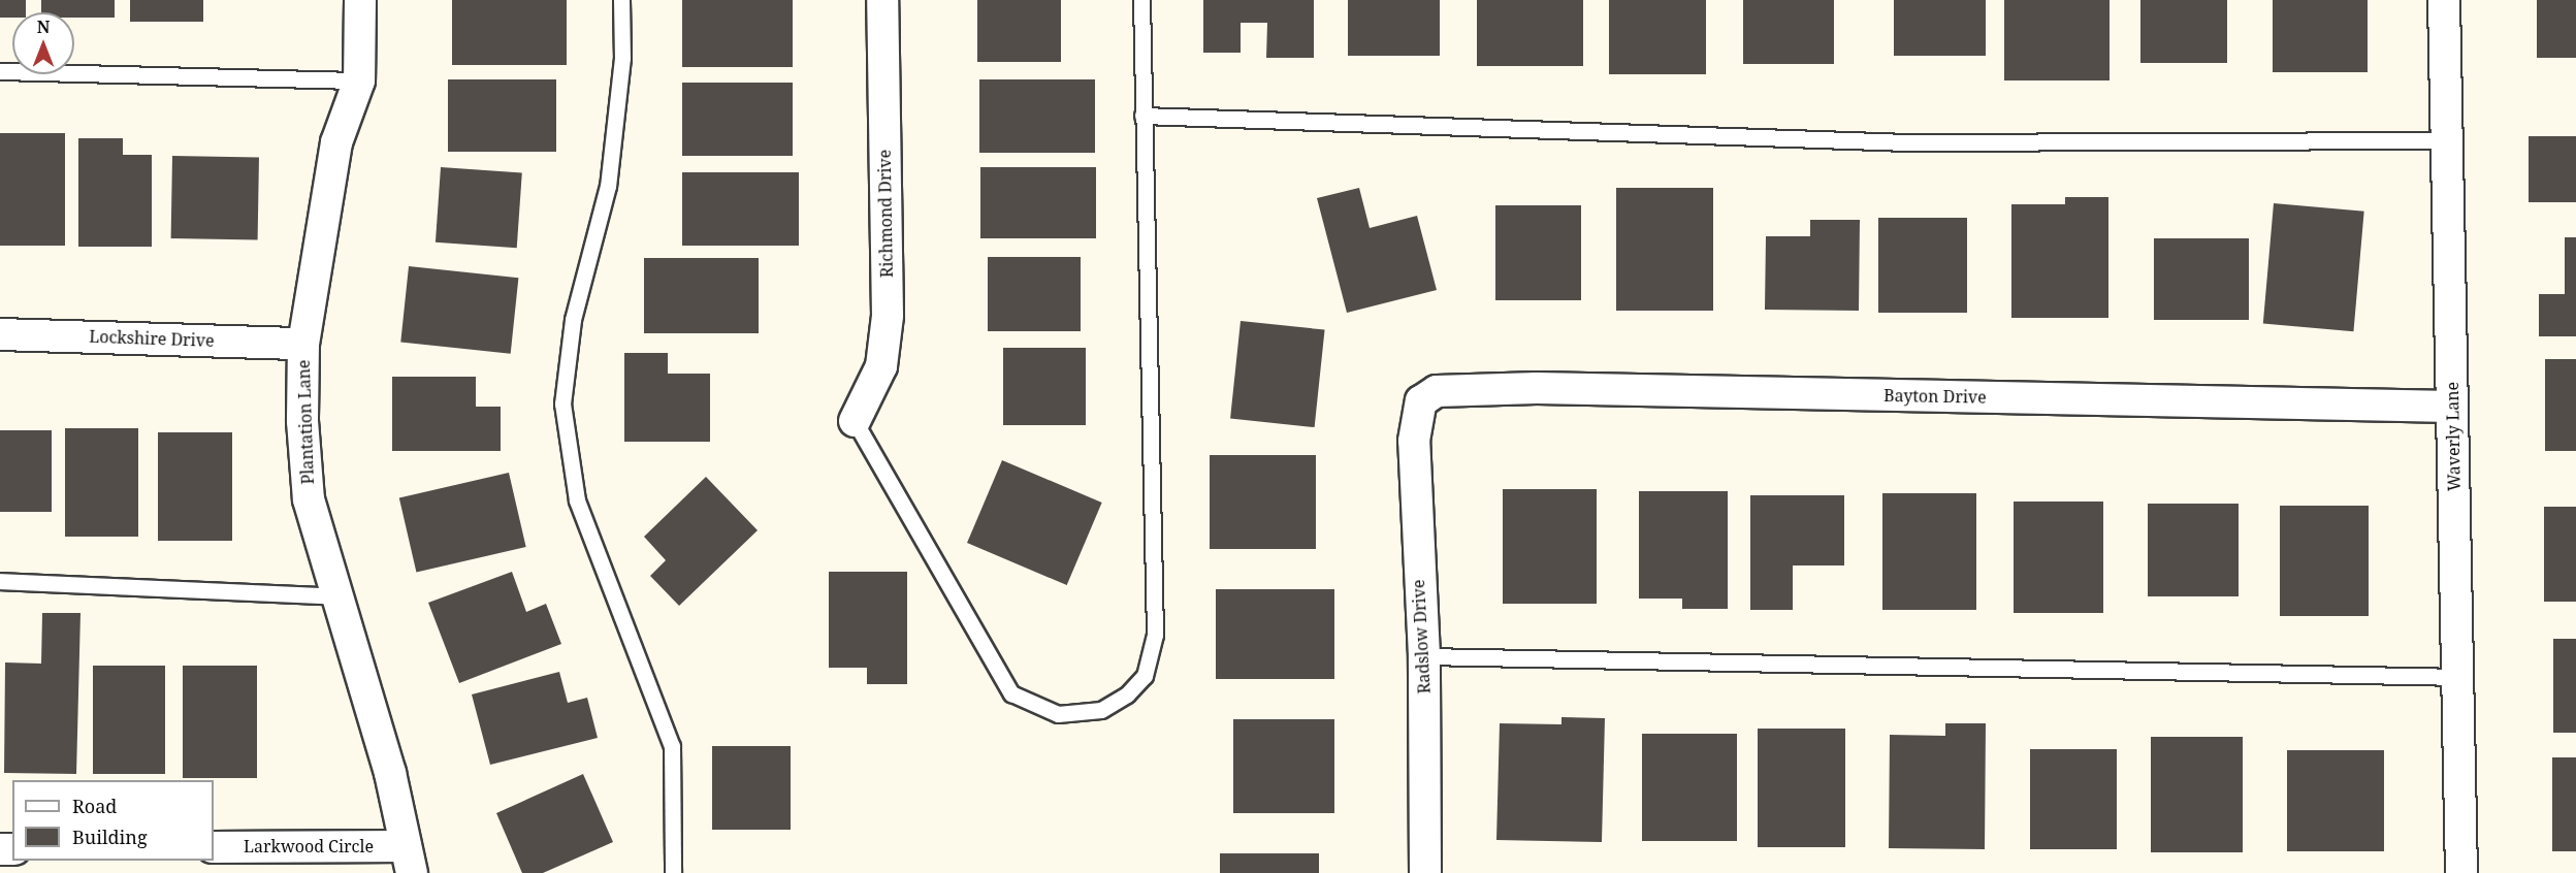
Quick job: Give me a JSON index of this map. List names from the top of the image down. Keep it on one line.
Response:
{"streets":{"street":["Richmond Drive","Lockshire Drive","Bayton Drive","Plantation Lane","Waverly Lane","Radslow Drive","Larkwood Circle"]},"crossings":[["Lockshire Drive","Plantation Lane"],["Bayton Drive","Waverly Lane"],["Bayton Drive","Radslow Drive"],["Plantation Lane","Larkwood Circle"]],"legend":["Road","Building"],"north":"top"}
